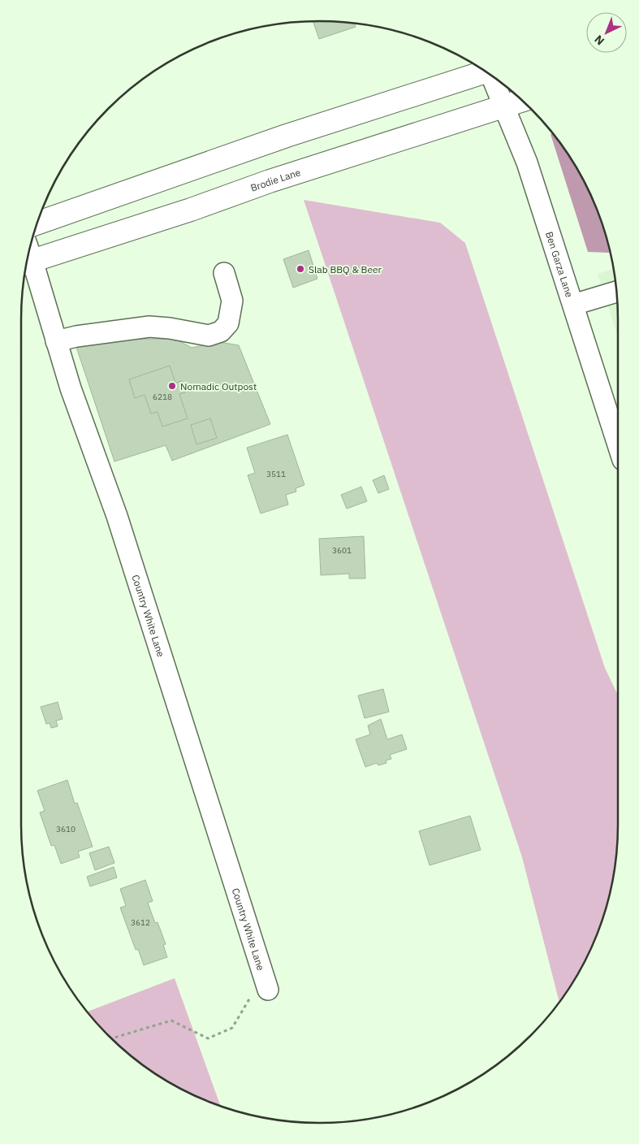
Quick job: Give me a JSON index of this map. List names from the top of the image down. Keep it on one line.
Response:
{"streets":{"main road":["Brodie Lane"],"street":["Ben Garza Lane","Country White Lane"]},"crossings":[["Brodie Lane","Ben Garza Lane"]],"places":["Slab BBQ & Beer","Nomadic Outpost"],"house_numbers":["6218","3511","3601","3610","3612"],"north":"bottom left"}
